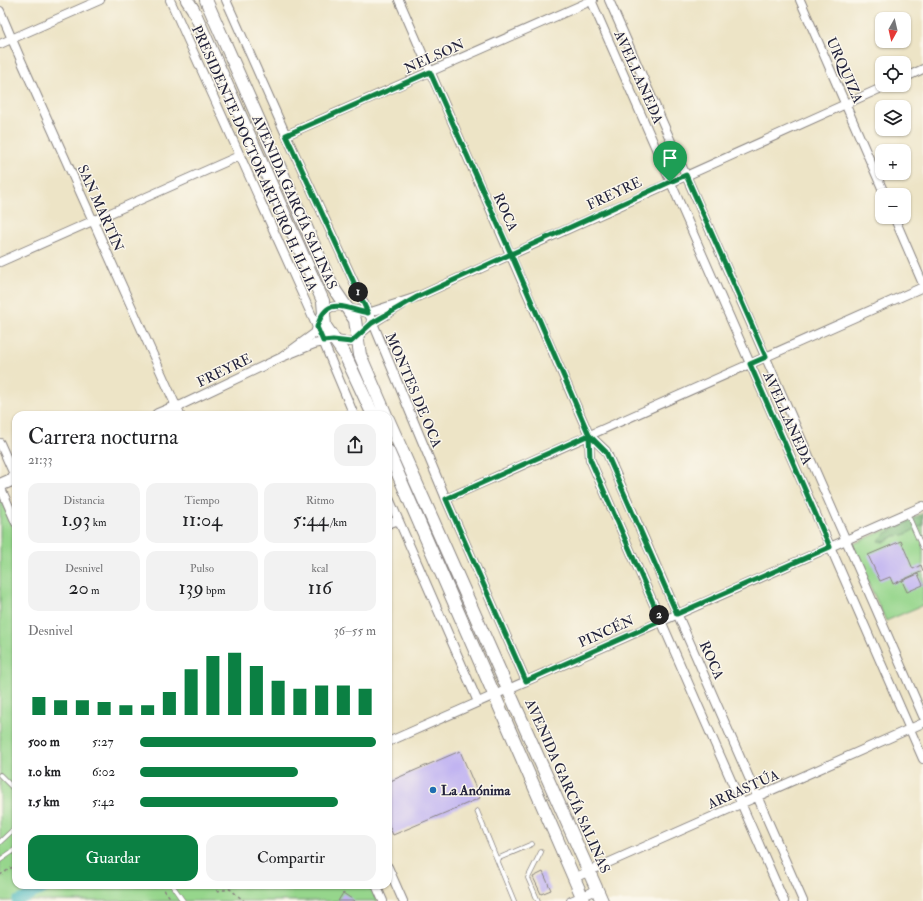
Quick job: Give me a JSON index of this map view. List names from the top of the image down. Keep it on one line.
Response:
{"streets":{"main road":["AVENIDA GARCÍA SALINAS"],"street":["NELSON","URQUIZA","AVELLANEDA","PRESIDENTE DOCTOR ARTURO H. ILLIA","FREYRE","SAN MARTÍN","ROCA","MONTES DE OCA","PINCÉN","ARRASTÚA"]},"crossings":[["NELSON","AVELLANEDA"],["NELSON","ROCA"],["NELSON","MONTES DE OCA"],["URQUIZA","FREYRE"],["AVELLANEDA","FREYRE"],["AVELLANEDA","PINCÉN"],["AVELLANEDA","ARRASTÚA"],["PRESIDENTE DOCTOR ARTURO H. ILLIA","FREYRE"],["PRESIDENTE DOCTOR ARTURO H. ILLIA","AVENIDA GARCÍA SALINAS"],["FREYRE","AVENIDA GARCÍA SALINAS"],["FREYRE","SAN MARTÍN"],["FREYRE","ROCA"],["FREYRE","MONTES DE OCA"],["AVENIDA GARCÍA SALINAS","PINCÉN"],["AVENIDA GARCÍA SALINAS","ARRASTÚA"],["ROCA","PINCÉN"],["ROCA","ARRASTÚA"],["MONTES DE OCA","PINCÉN"]],"places":["La Anónima"],"north":"bottom","page":{"map_buttons":["+","−"],"pins":["1","2"],"heading":["Carrera nocturna","21:33"],"stats":[["Distancia","1.93 km"],["Tiempo","11:04"],["Ritmo","5:44 /km"],["Desnivel","20 m"],["Pulso","139 bpm"],["kcal","116"]],"chart":["Desnivel","36–55 m"],"list":[{"name":"500 m","note":"5:27"},{"name":"1.0 km","note":"6:02"},{"name":"1.5 km","note":"5:42"}],"buttons":["Guardar","Compartir"]}}
